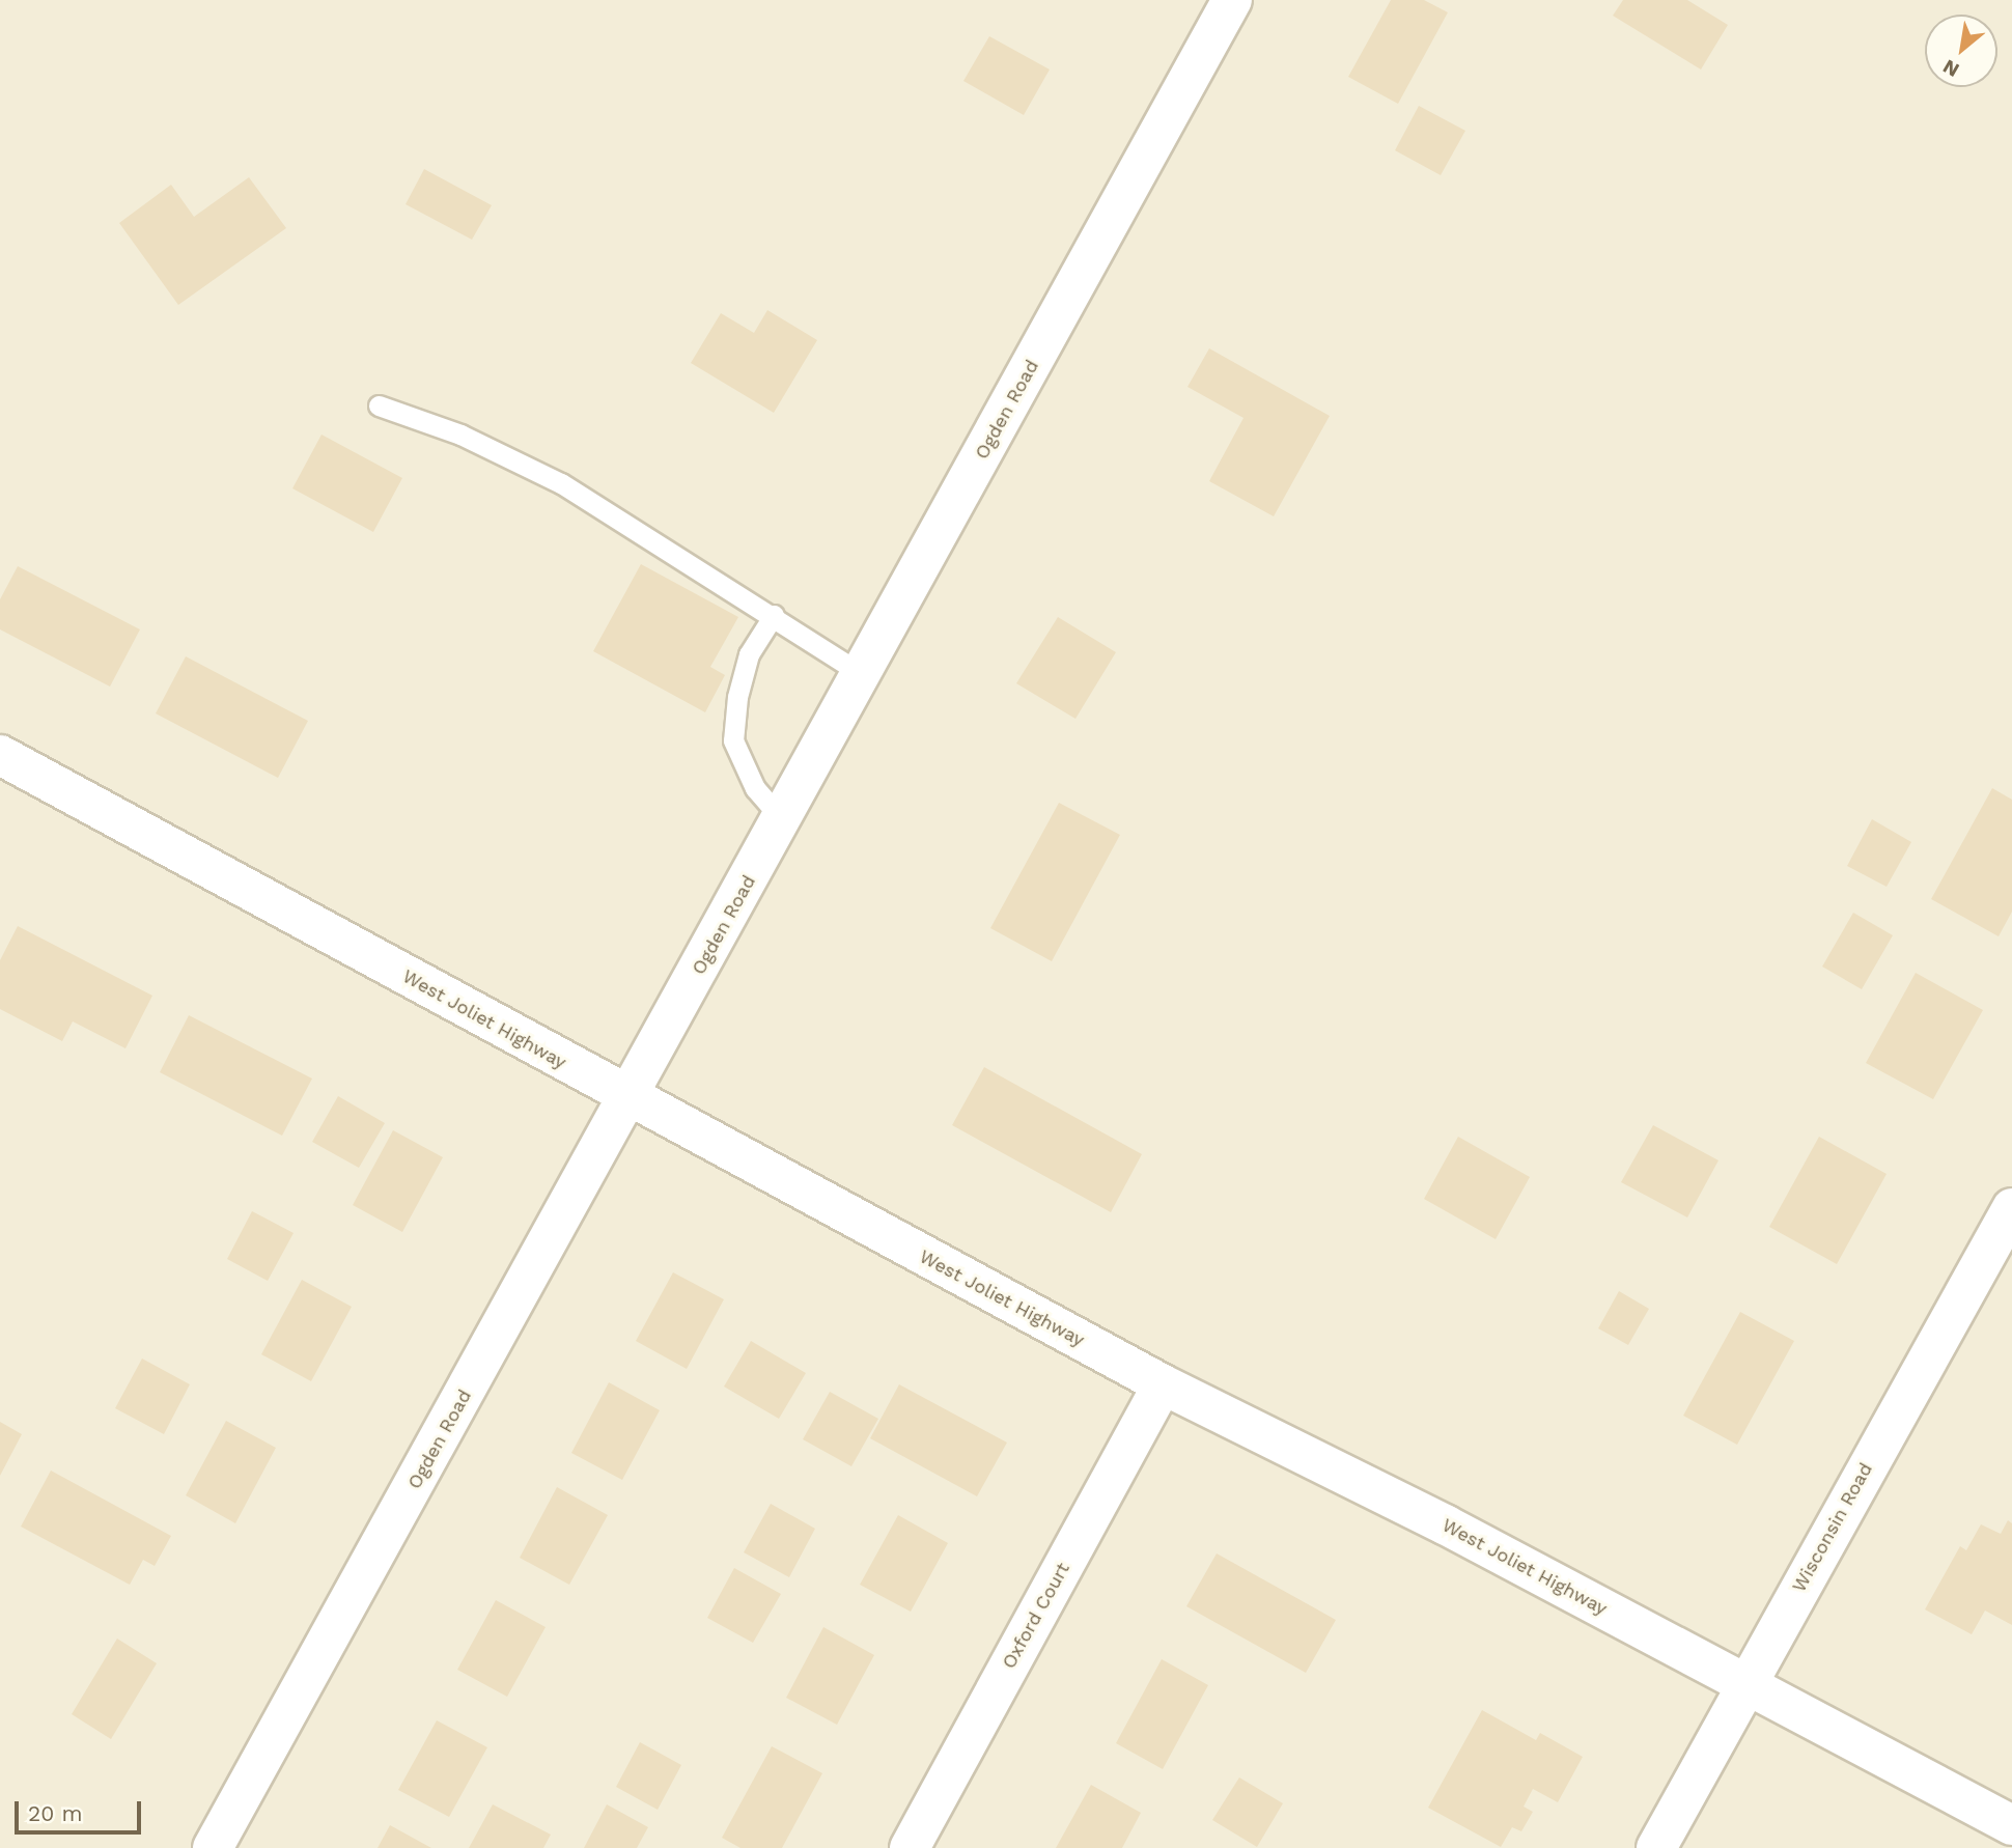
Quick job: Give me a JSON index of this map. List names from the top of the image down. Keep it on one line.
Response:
{"streets":{"street":["Ogden Road","West Joliet Highway","Wisconsin Road","Oxford Court"]},"crossings":[["Ogden Road","West Joliet Highway"],["West Joliet Highway","Wisconsin Road"],["West Joliet Highway","Oxford Court"]],"scale_bar":"20 m","north":"bottom left"}
